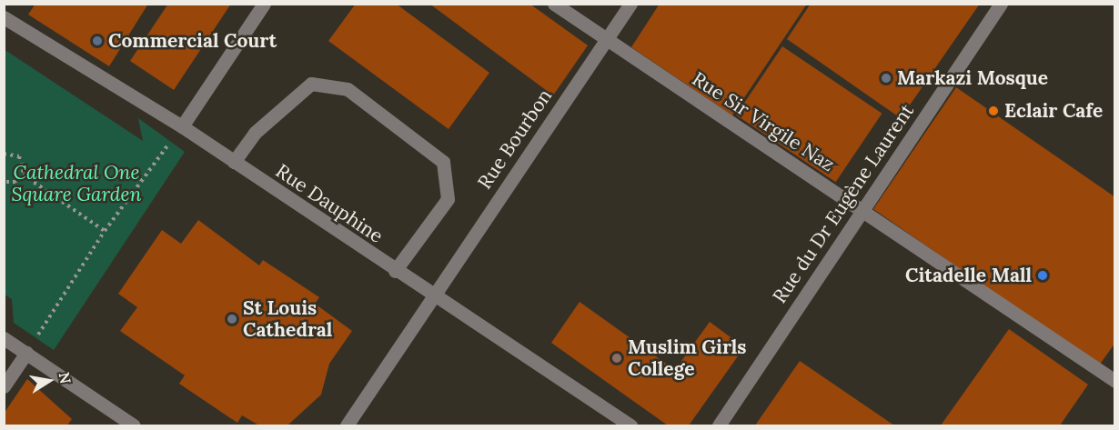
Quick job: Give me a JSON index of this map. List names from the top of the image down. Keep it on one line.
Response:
{"streets":{"street":["Rue Sir Virgile Naz","Rue Bourbon","Rue Dauphine","Rue du Dr Eugène Laurent"]},"crossings":[["Rue Sir Virgile Naz","Rue Bourbon"],["Rue Sir Virgile Naz","Rue du Dr Eugène Laurent"],["Rue Bourbon","Rue Dauphine"]],"parks":["Cathedral One Square Garden"],"places":["Commercial Court","Markazi Mosque","Eclair Cafe","Citadelle Mall","St Louis Cathedral","Muslim Girls College"],"north":"right"}
